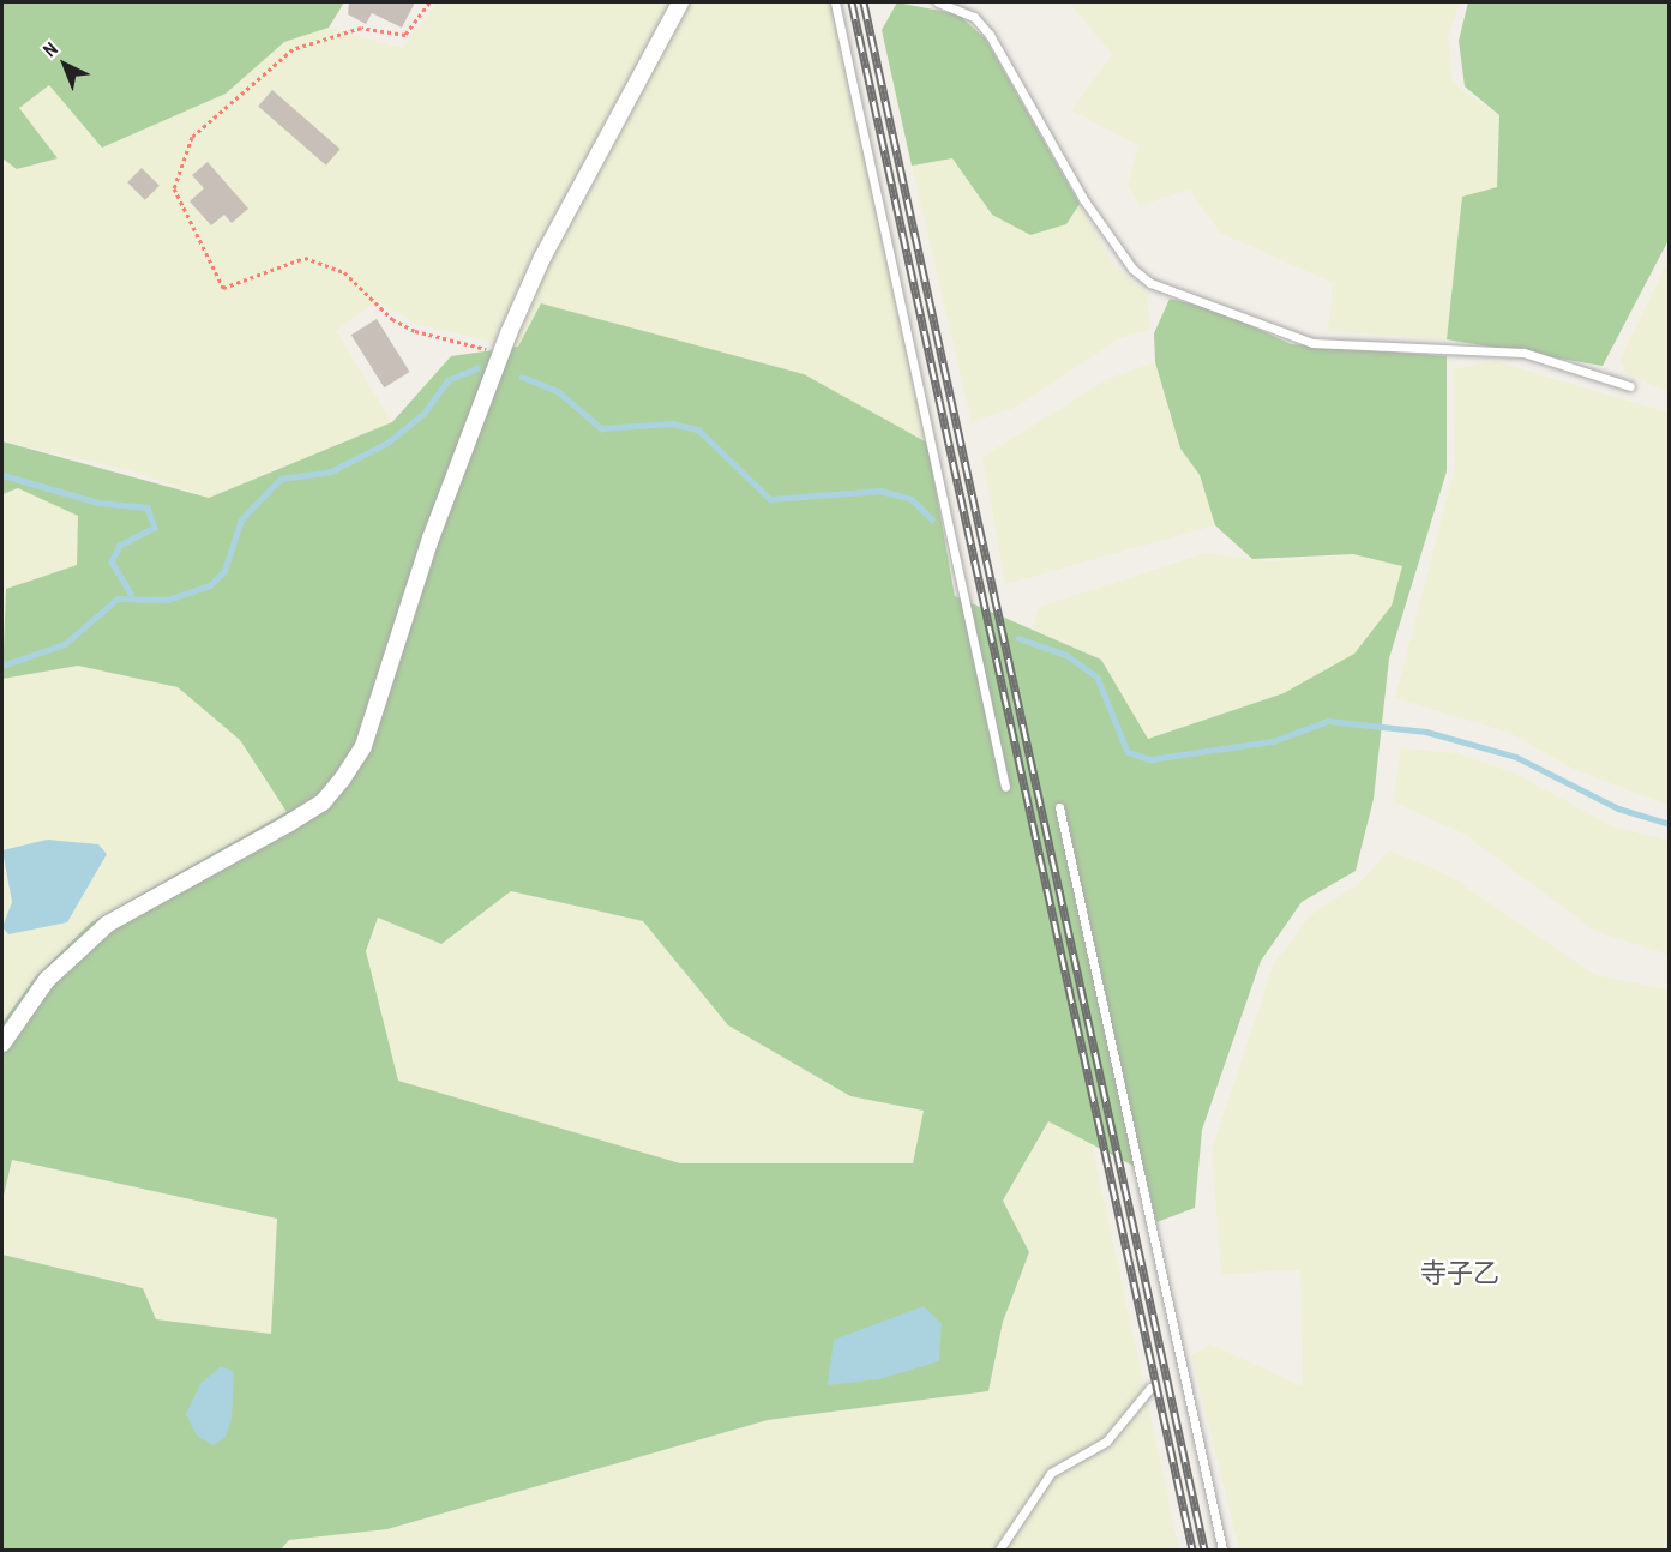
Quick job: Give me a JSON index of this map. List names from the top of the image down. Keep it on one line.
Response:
{"districts":["寺子乙"],"north":"top left"}
